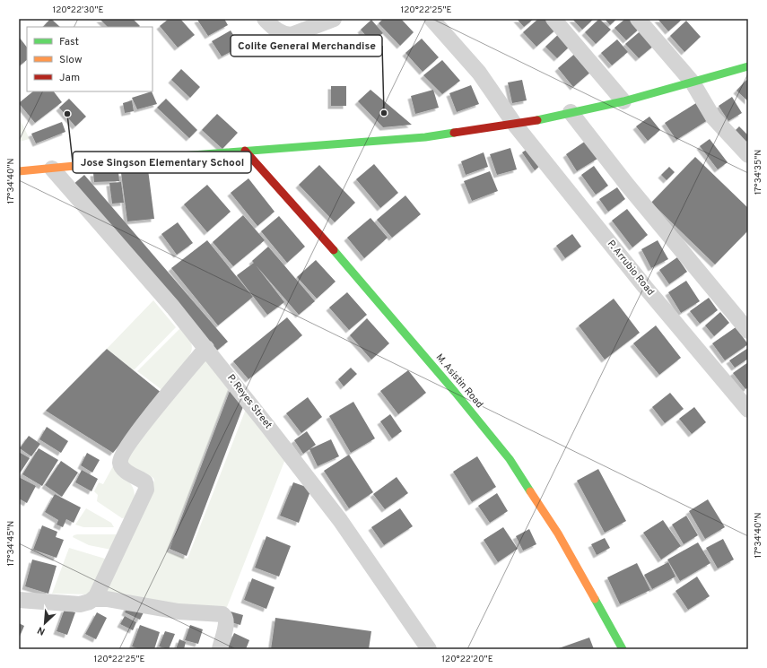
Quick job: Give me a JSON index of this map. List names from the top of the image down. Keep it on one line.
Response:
{"streets":{"street":["P. Arrubio Road","M. Asistin Road","P. Reyes Street"]},"places":["Colite General Merchandise","Jose Singson Elementary School"],"legend":["Fast","Slow","Jam"],"north":"bottom left","coordinates":["120°22'30\"E","120°22'25\"E","17°34'35\"N","17°34'40\"N","17°34'45\"N","120°22'20\"E"]}
